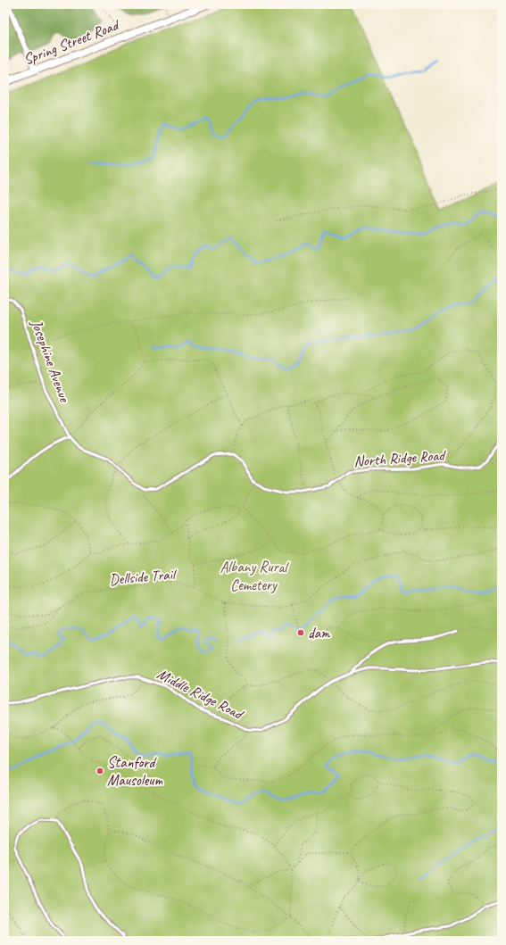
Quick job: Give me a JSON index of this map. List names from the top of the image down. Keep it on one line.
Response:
{"streets":{"street":["Spring Street Road"],"lane":["Josephine Avenue","North Ridge Road","Middle Ridge Road"],"path":["Dellside Trail"]},"parks":["Albany Rural Cemetery"],"places":["dam","Stanford Mausoleum"]}
